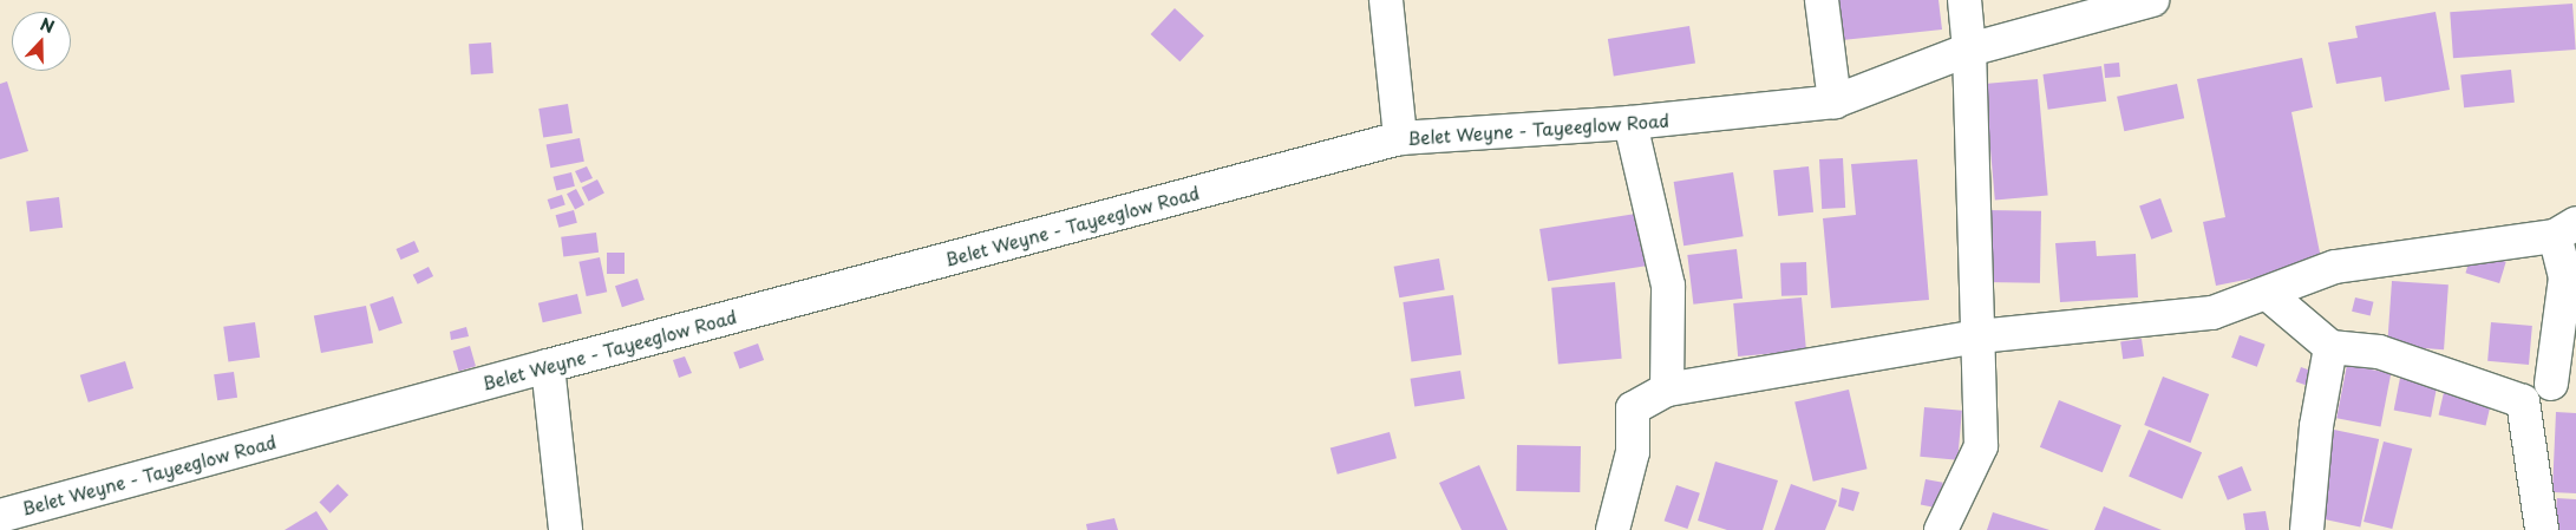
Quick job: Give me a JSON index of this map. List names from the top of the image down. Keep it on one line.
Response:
{"streets":{"street":["Belet Weyne - Tayeeglow Road"]},"north":"top"}
